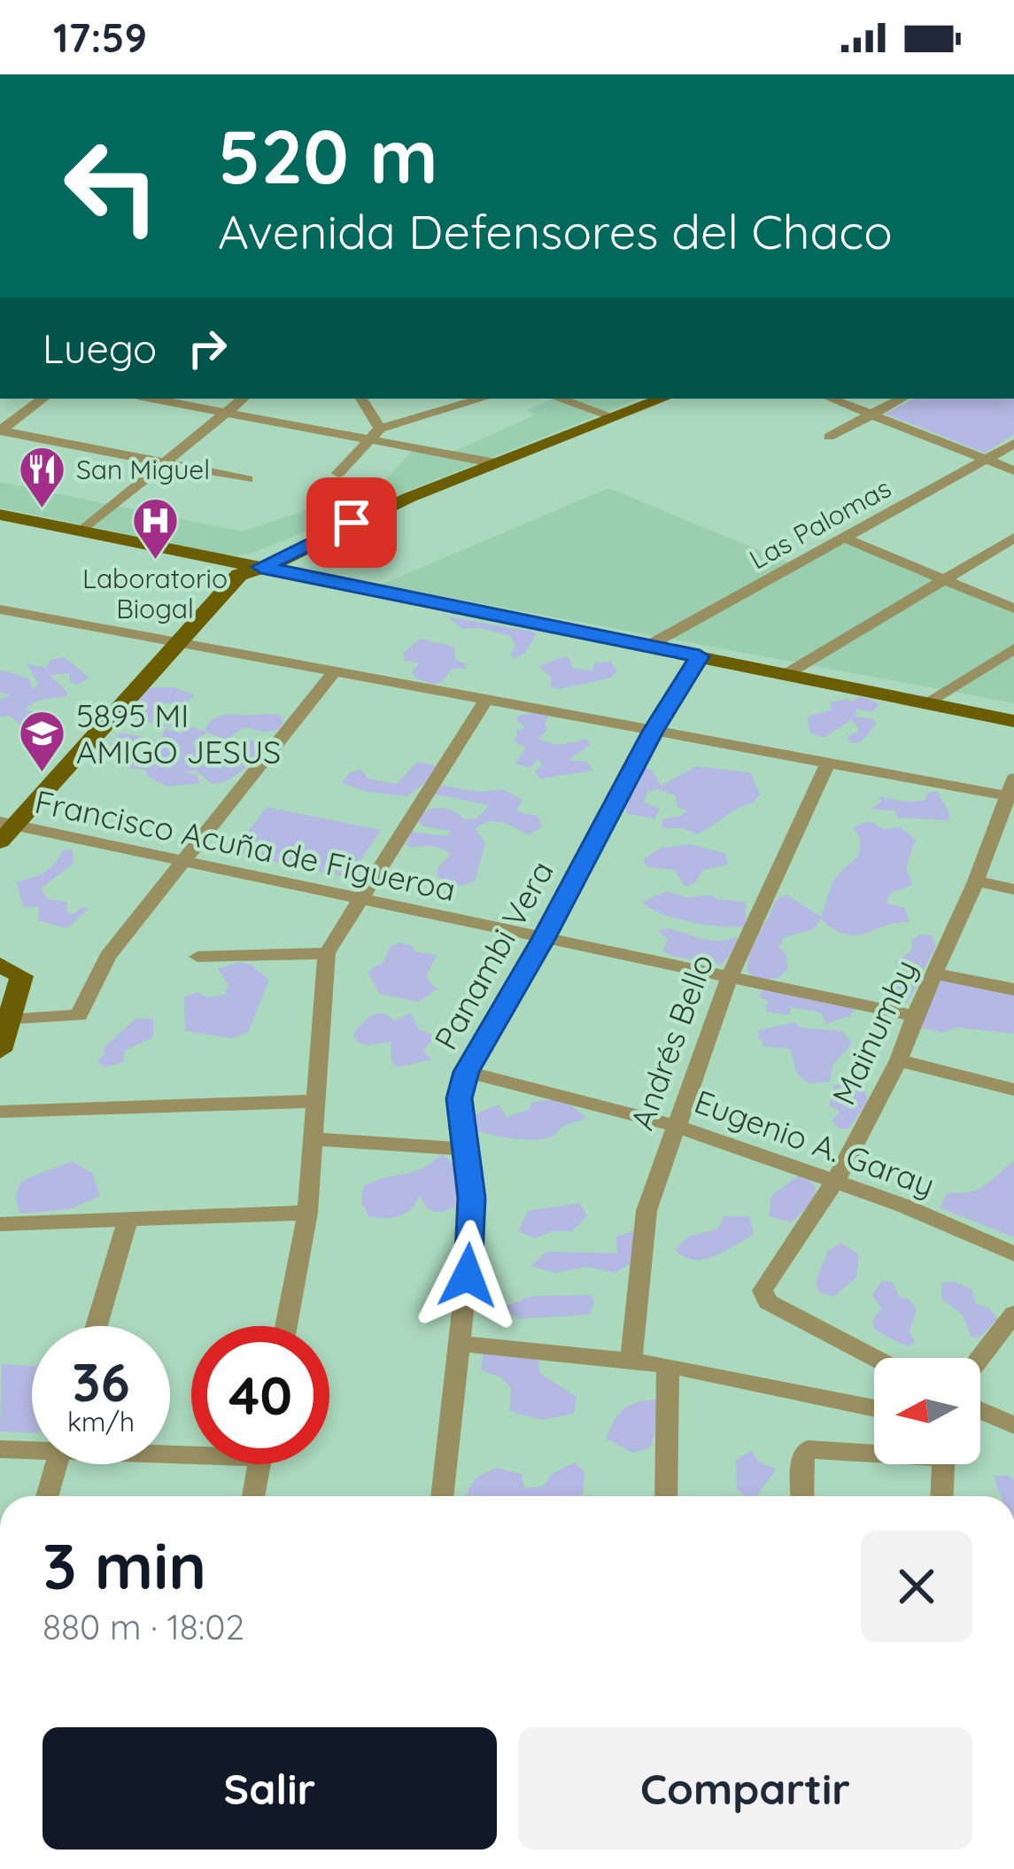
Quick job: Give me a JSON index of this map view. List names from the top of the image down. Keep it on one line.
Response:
{"streets":{"street":["Las Palomas","Francisco Acuña de Figueroa","Panambi Vera","Mainumby","Andrés Bello","Eugenio A. Garay"]},"crossings":[["Francisco Acuña de Figueroa","Panambi Vera"],["Francisco Acuña de Figueroa","Mainumby"],["Francisco Acuña de Figueroa","Andrés Bello"],["Panambi Vera","Eugenio A. Garay"],["Mainumby","Eugenio A. Garay"],["Andrés Bello","Eugenio A. Garay"]],"places":{"restaurant":["San Miguel"],"hospital":["Laboratorio Biogal"],"school or university":["5895 MI AMIGO JESUS"]},"north":"left","page":{"status":"17:59","turn":["520 m","Avenida Defensores del Chaco"],"then":"Luego","speed":"36 km/h","limit":"40","heading":["3 min","880 m · 18:02"],"buttons":["Salir","Compartir"]}}
